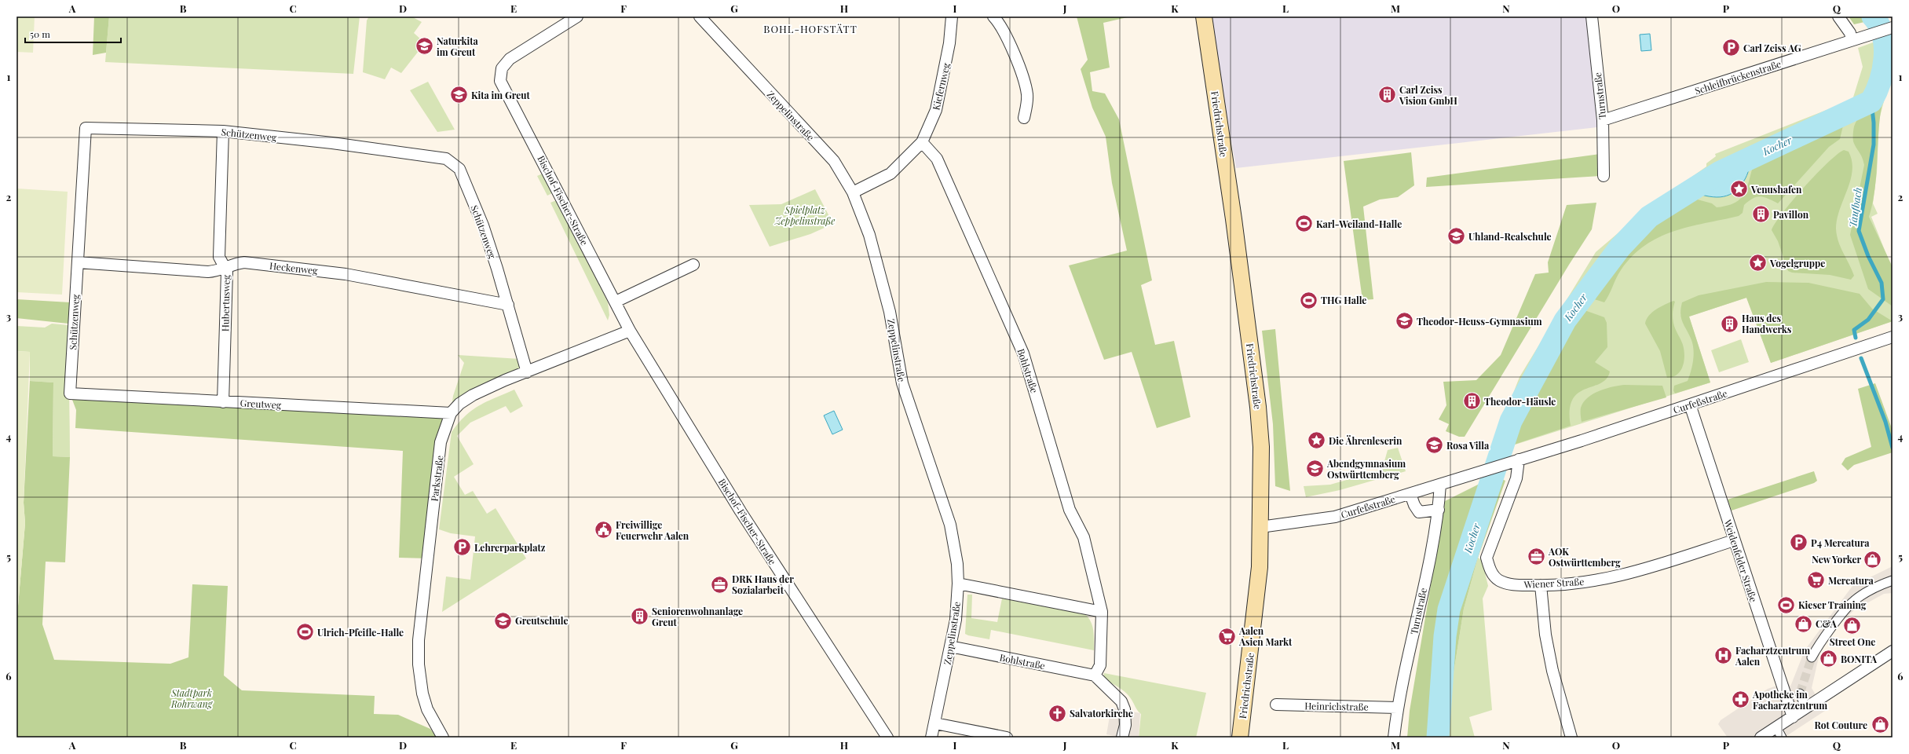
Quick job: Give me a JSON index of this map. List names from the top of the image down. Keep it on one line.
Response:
{"streets":{"main road":["Friedrichstraße"],"street":["Schleifbrückenstraße","Kiefernweg","Turnstraße","Zeppelinstraße","Schützenweg","Bischof-Fischer-Straße","Heckenweg","Hubertusweg","Bohlstraße","Curfeßstraße","Greutweg","Parkstraße","Weidenfelder Straße","Wiener Straße","Heinrichstraße"]},"crossings":[["Schleifbrückenstraße","Turnstraße"],["Kiefernweg","Zeppelinstraße"],["Kiefernweg","Bohlstraße"],["Turnstraße","Curfeßstraße"],["Turnstraße","Heinrichstraße"],["Zeppelinstraße","Bohlstraße"],["Friedrichstraße","Curfeßstraße"],["Schützenweg","Heckenweg"],["Schützenweg","Hubertusweg"],["Schützenweg","Greutweg"],["Schützenweg","Parkstraße"],["Bischof-Fischer-Straße","Parkstraße"],["Heckenweg","Hubertusweg"],["Hubertusweg","Greutweg"],["Curfeßstraße","Weidenfelder Straße"],["Curfeßstraße","Wiener Straße"],["Greutweg","Parkstraße"],["Weidenfelder Straße","Wiener Straße"]],"districts":["BOHL-HOFSTÄTT"],"water":["Kocher","Taufbach"],"parks":["Spielplatz Zeppelinstraße","Stadtpark Rohrwang"],"places":{"school or university":["Naturkita im Greut","Kita im Greut","Uhland-Realschule","Theodor-Heuss-Gymnasium","Rosa Villa","Abendgymnasium Ostwürttemberg","Greutschule"],"parking":["Carl Zeiss AG","P4 Mercatura","Lehrerparkplatz"],"building":["Carl Zeiss Vision GmbH","Pavillon","Haus des Handwerks","Theodor-Häusle","Seniorenwohnanlage Greut"],"place":["Venushafen","Vogelgruppe","Die Ährenleserin"],"sports":["Karl-Weiland-Halle","THG Halle","Kieser Training","Ulrich-Pfeifle-Halle"],"public building":["Freiwillige Feuerwehr Aalen"],"office":["AOK Ostwürttemberg","DRK Haus der Sozialarbeit"],"shop":["New Yorker","C&A","Street One","BONITA","Rot Couture"],"supermarket":["Mercatura","Aalen Asien Markt"],"hospital":["Facharztzentrum Aalen"],"pharmacy":["Apotheke im Facharztzentrum"],"church":["Salvatorkirche"]},"scale_bar":"50 m","grid":{"columns":["A","B","C","D","E","F","G","H","I","J","K","L","M","N","O","P","Q"],"rows":["1","2","3","4","5","6"]}}
